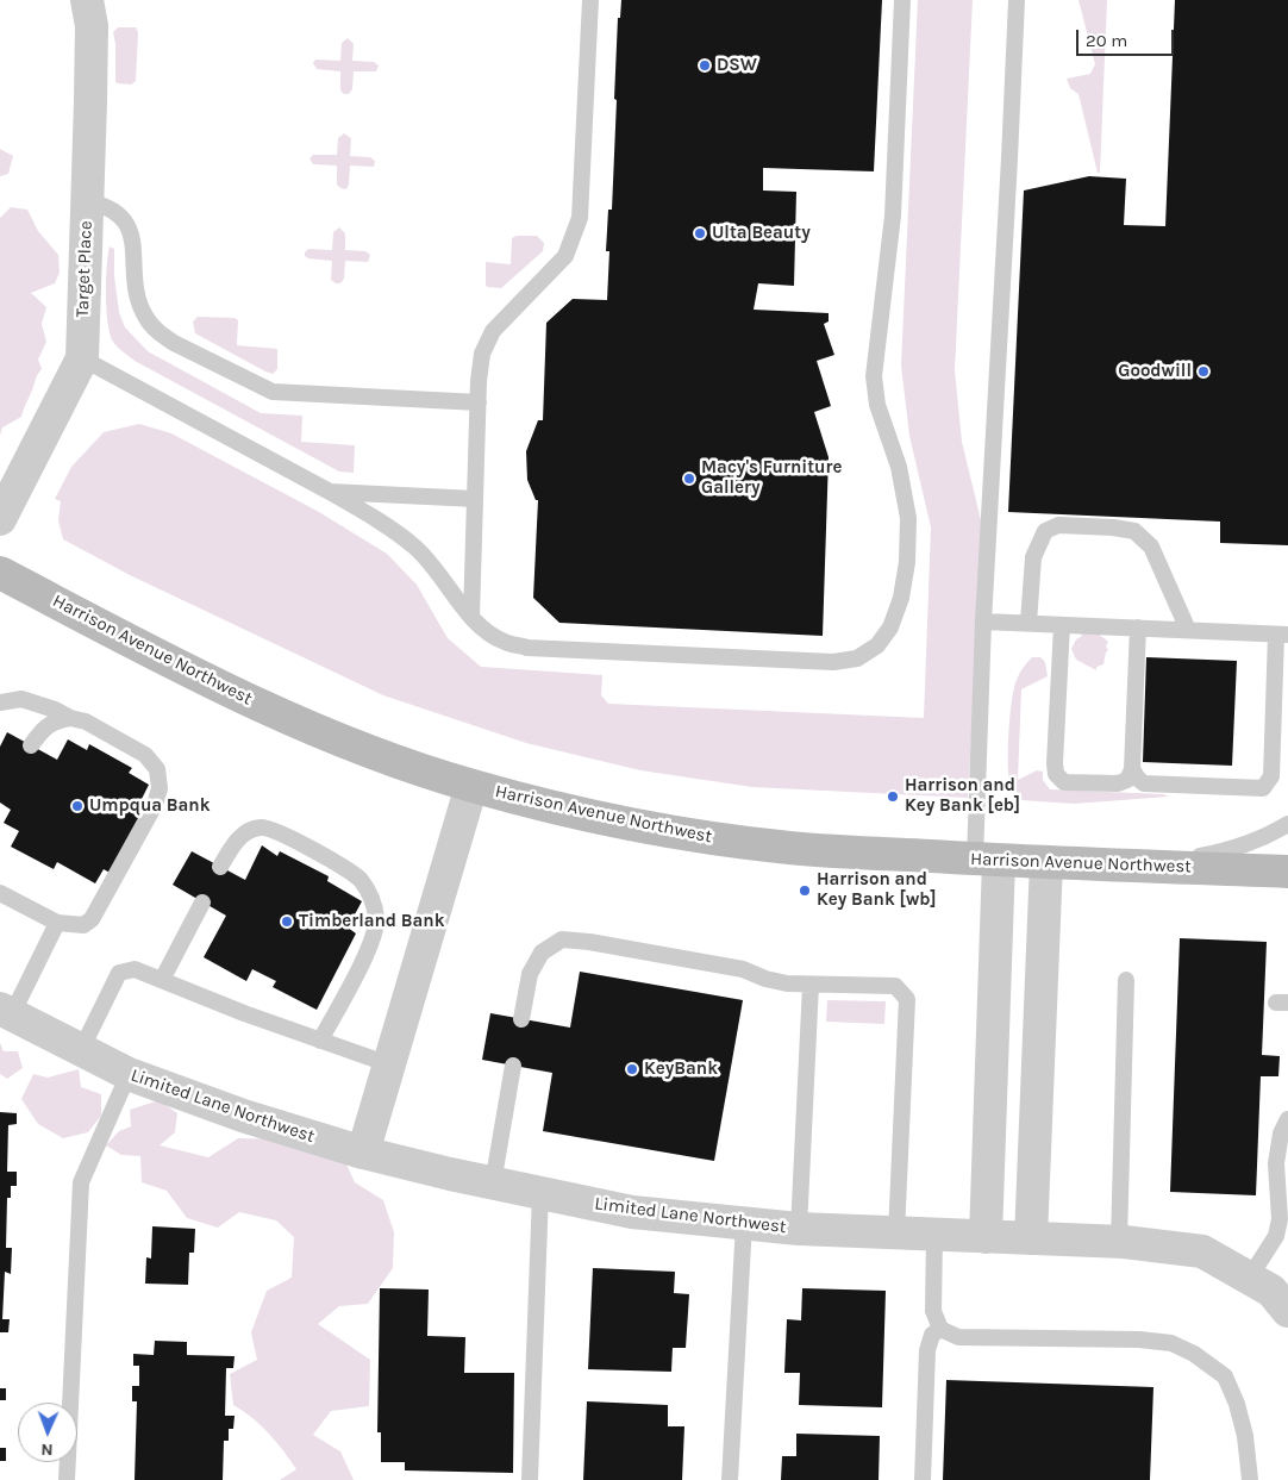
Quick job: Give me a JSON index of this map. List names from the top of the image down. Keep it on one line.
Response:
{"streets":{"main road":["Harrison Avenue Northwest"],"street":["Target Place","Limited Lane Northwest"]},"places":["DSW","Ulta Beauty","Goodwill","Macy's Furniture Gallery","Harrison and Key Bank [eb]","Umpqua Bank","Harrison and Key Bank [wb]","Timberland Bank","KeyBank"],"scale_bar":"20 m","north":"bottom"}
